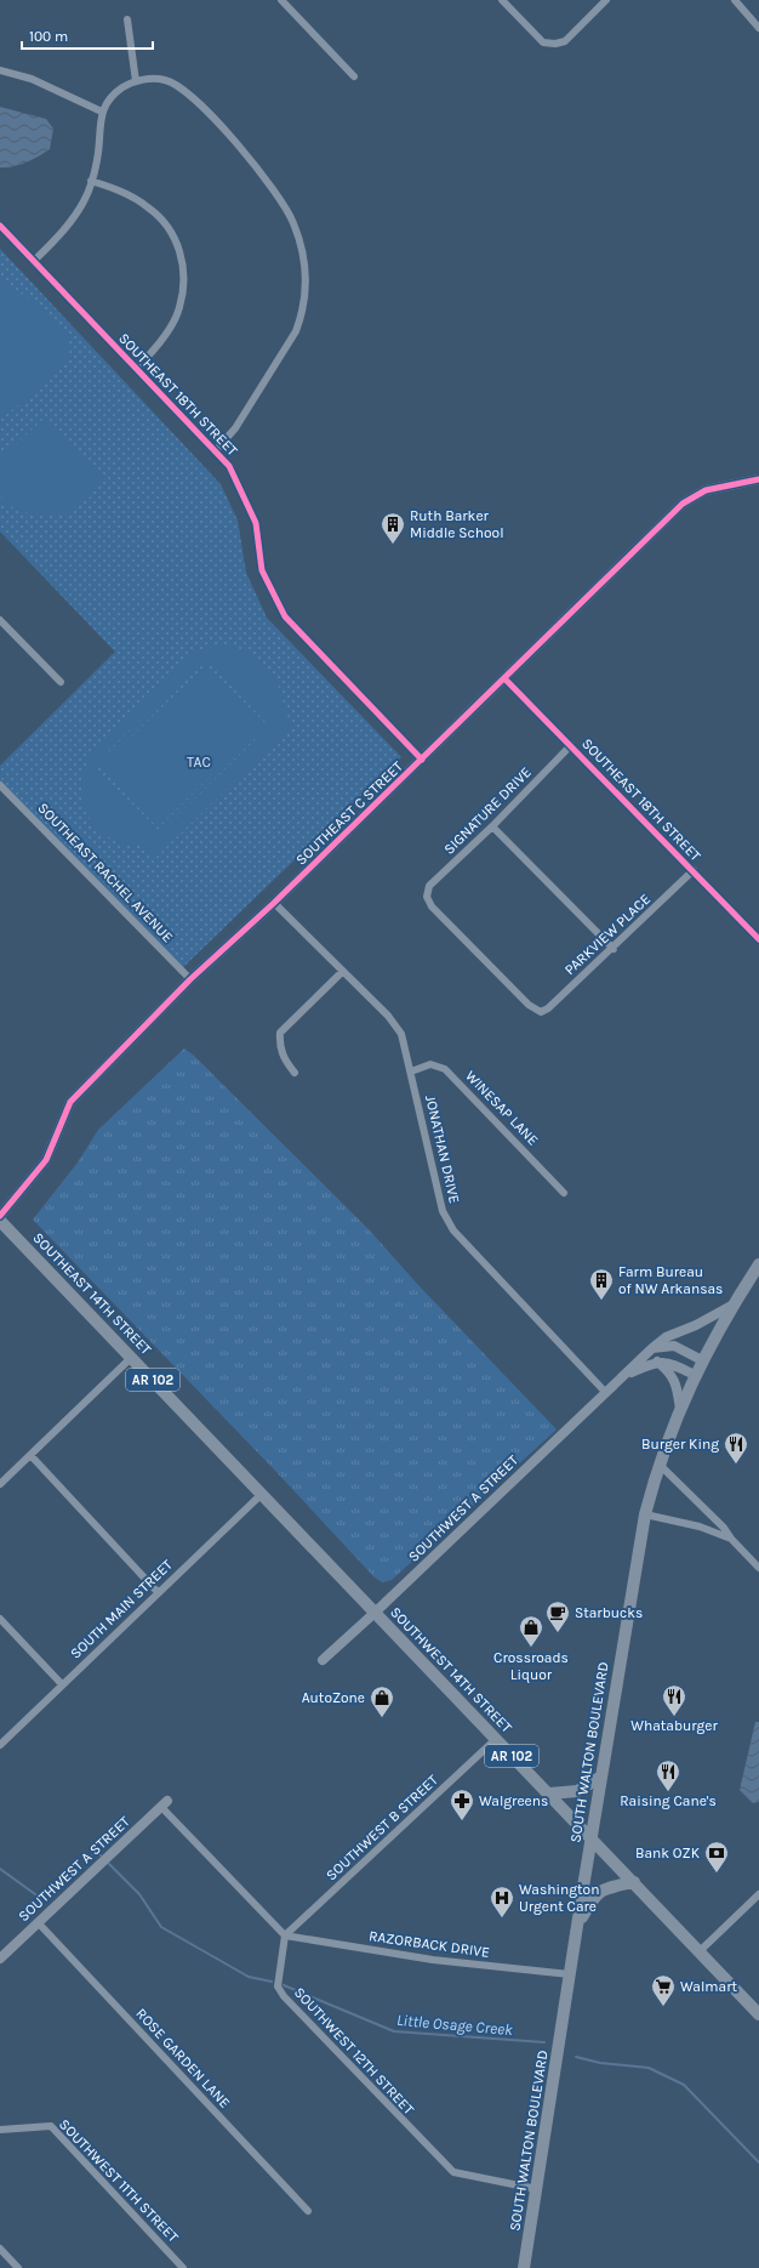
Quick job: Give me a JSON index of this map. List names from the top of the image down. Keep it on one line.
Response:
{"streets":{"main road":["SOUTHEAST 14TH STREET","AR 102","SOUTHWEST 14TH STREET","SOUTH WALTON BOULEVARD"],"street":["SOUTHEAST 18TH STREET","SIGNATURE DRIVE","SOUTHEAST C STREET","SOUTHEAST RACHEL AVENUE","PARKVIEW PLACE","WINESAP LANE","JONATHAN DRIVE","SOUTHWEST A STREET","SOUTH MAIN STREET","SOUTHWEST B STREET","RAZORBACK DRIVE","SOUTHWEST 12TH STREET","ROSE GARDEN LANE","SOUTHWEST 11TH STREET"]},"crossings":[["SOUTHEAST 18TH STREET","SIGNATURE DRIVE"],["SOUTHEAST 18TH STREET","SOUTHEAST C STREET"],["SOUTHEAST 18TH STREET","PARKVIEW PLACE"],["SIGNATURE DRIVE","PARKVIEW PLACE"],["SOUTHEAST C STREET","SOUTHEAST RACHEL AVENUE"],["SOUTHEAST C STREET","JONATHAN DRIVE"],["WINESAP LANE","JONATHAN DRIVE"],["JONATHAN DRIVE","SOUTHWEST A STREET"],["SOUTHEAST 14TH STREET","SOUTH MAIN STREET"],["SOUTHEAST 14TH STREET","SOUTHWEST 14TH STREET"],["SOUTHWEST A STREET","SOUTHWEST 14TH STREET"],["SOUTHWEST A STREET","SOUTH WALTON BOULEVARD"],["SOUTHWEST A STREET","ROSE GARDEN LANE"],["SOUTH MAIN STREET","SOUTHWEST 14TH STREET"],["SOUTHWEST 14TH STREET","SOUTH WALTON BOULEVARD"],["SOUTHWEST 14TH STREET","SOUTHWEST B STREET"],["SOUTH WALTON BOULEVARD","RAZORBACK DRIVE"],["SOUTH WALTON BOULEVARD","SOUTHWEST 12TH STREET"],["SOUTHWEST B STREET","RAZORBACK DRIVE"],["SOUTHWEST B STREET","SOUTHWEST 12TH STREET"],["RAZORBACK DRIVE","SOUTHWEST 12TH STREET"]],"water":["Little Osage Creek"],"parks":["TAC"],"places":{"building":["Ruth Barker Middle School","Farm Bureau of NW Arkansas"],"restaurant":["Burger King","Whataburger","Raising Cane's"],"cafe":["Starbucks"],"shop":["Crossroads Liquor","AutoZone"],"pharmacy":["Walgreens"],"bank":["Bank OZK"],"hospital":["Washington Urgent Care"],"supermarket":["Walmart"]},"scale_bar":"100 m"}
